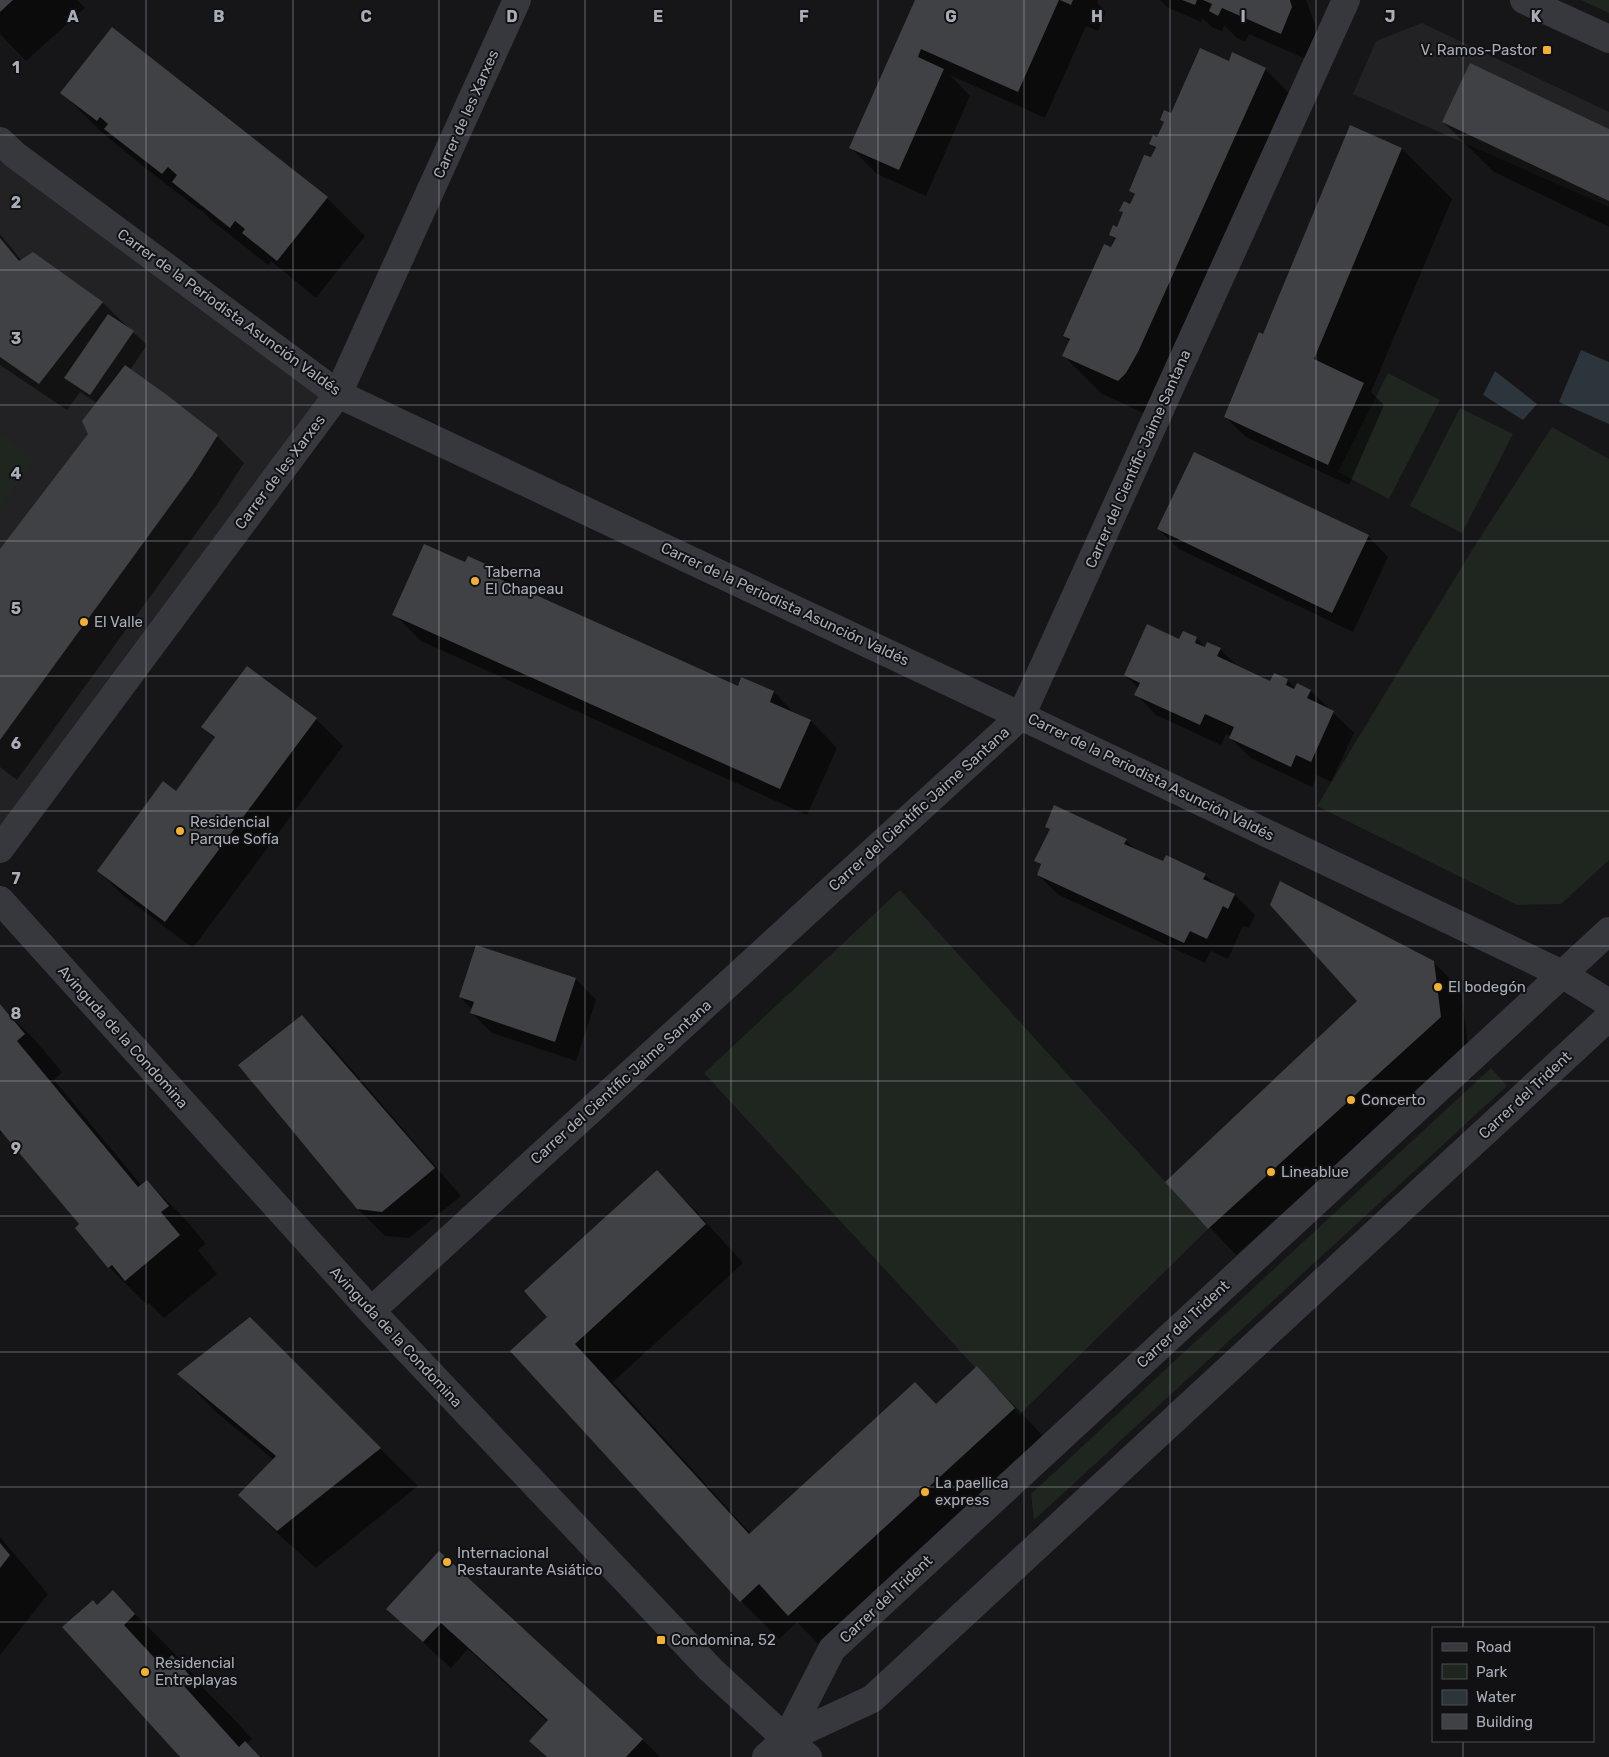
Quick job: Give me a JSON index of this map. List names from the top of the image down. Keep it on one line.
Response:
{"streets":{"street":["Carrer de les Xarxes","Carrer de la Periodista Asunción Valdés","Carrer del Científic Jaime Santana","Avinguda de la Condomina","Carrer del Trident"]},"crossings":[["Carrer de les Xarxes","Carrer de la Periodista Asunción Valdés"],["Carrer de la Periodista Asunción Valdés","Carrer del Científic Jaime Santana"],["Carrer de la Periodista Asunción Valdés","Carrer del Trident"],["Carrer del Científic Jaime Santana","Avinguda de la Condomina"],["Avinguda de la Condomina","Carrer del Trident"]],"places":{"transit":["V. Ramos-Pastor","Condomina, 52"],"other":["Taberna El Chapeau","El Valle","Residencial Parque Sofía","El bodegón","Concerto","Lineablue","La paellica express","Internacional Restaurante Asiático","Residencial Entreplayas"]},"legend":["Road","Park","Water","Building"],"grid":{"columns":["A","B","C","D","E","F","G","H","I","J","K"],"rows":["1","2","3","4","5","6","7","8","9"]}}
